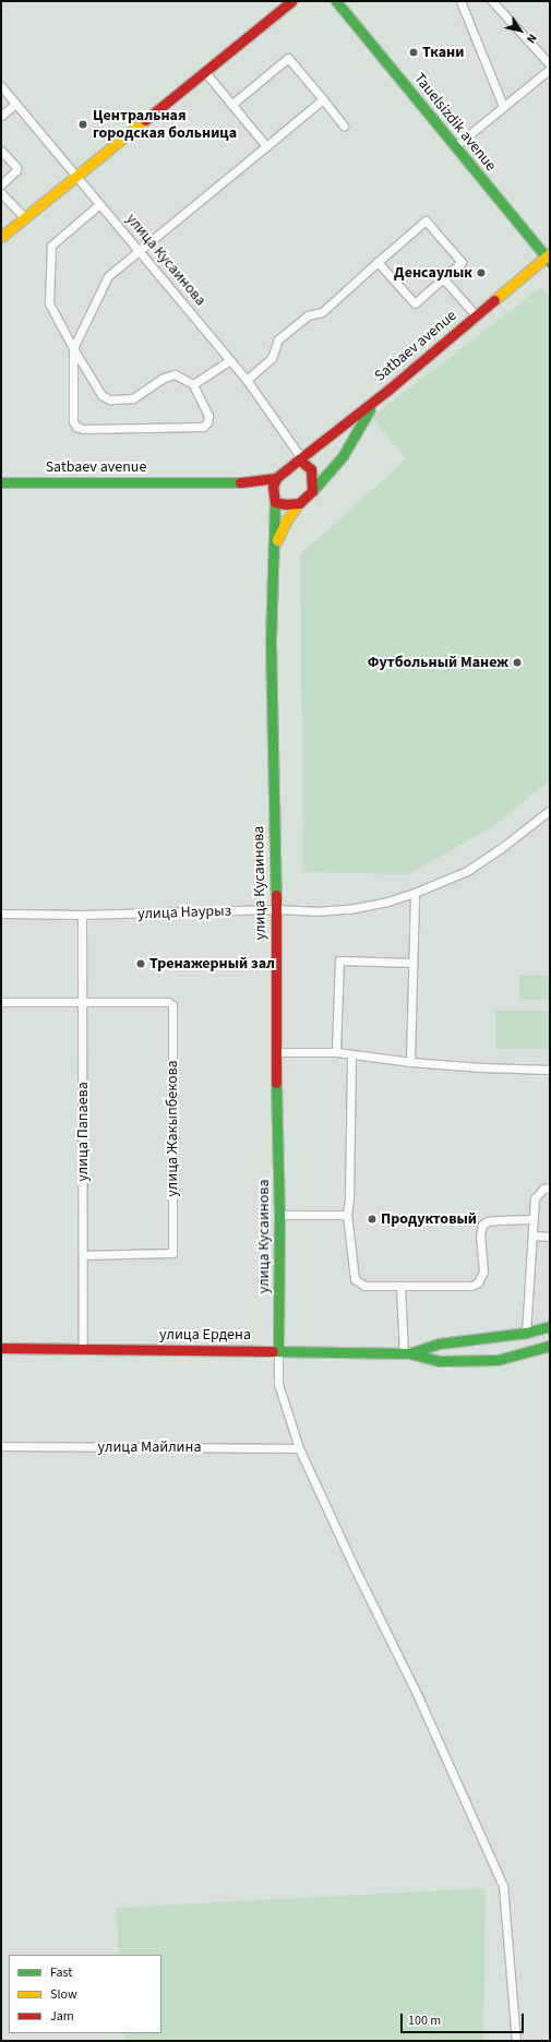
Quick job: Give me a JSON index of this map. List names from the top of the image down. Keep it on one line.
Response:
{"streets":{"street":["Tauelsizdik avenue","улица Кусаинова","Satbaev avenue","улица Наурыз","улица Жакыпбекова","улица Папаева","улица Ердена","улица Майлина"]},"crossings":[["Tauelsizdik avenue","Satbaev avenue"],["улица Кусаинова","Satbaev avenue"],["улица Кусаинова","улица Наурыз"],["улица Кусаинова","улица Ердена"],["улица Наурыз","улица Папаева"],["улица Жакыпбекова","улица Папаева"],["улица Папаева","улица Ердена"]],"places":["Ткани","Центральная городская больница","Денсаулык","Футбольный Манеж","Тренажерный зал","Продуктовый"],"legend":["Fast","Slow","Jam"],"scale_bar":"100 m","north":"bottom right"}
